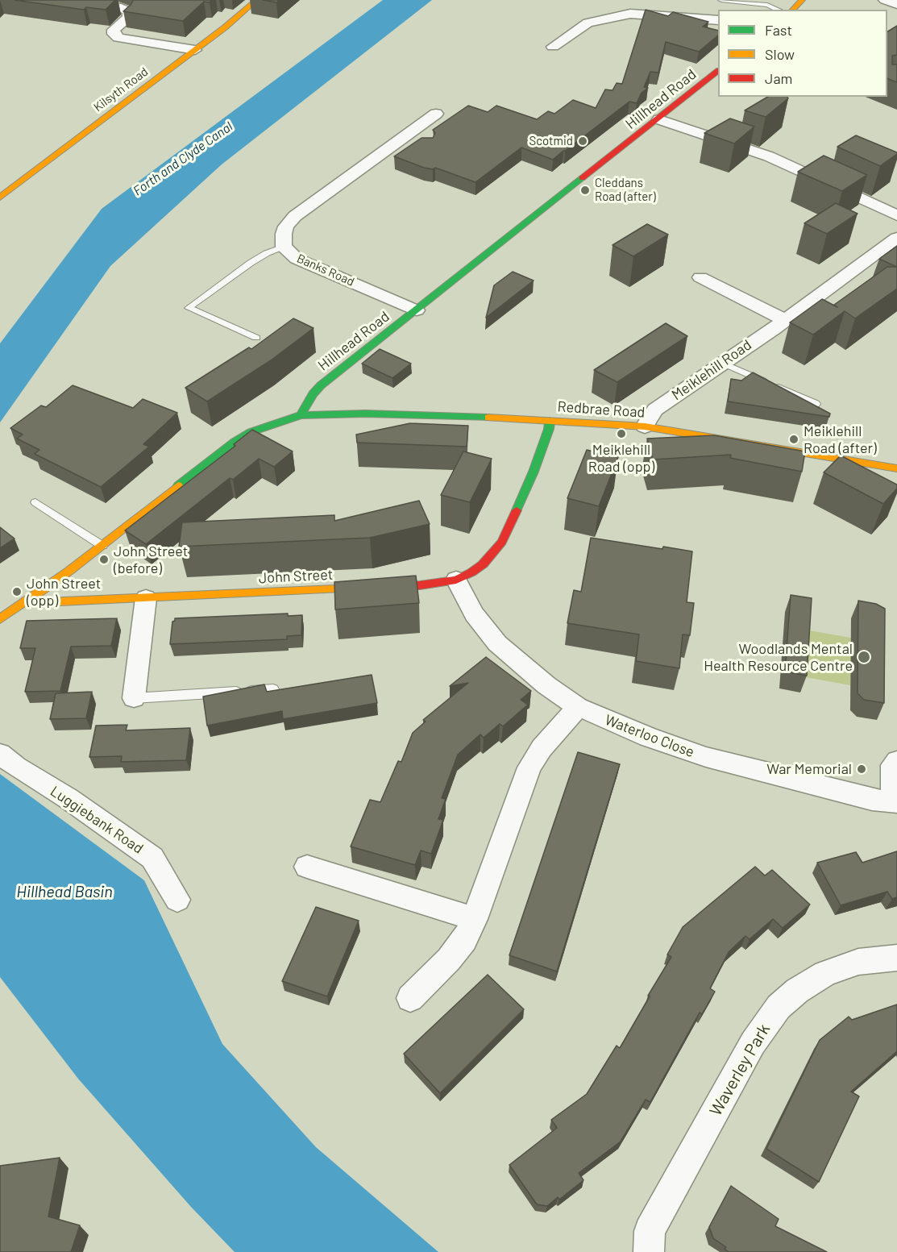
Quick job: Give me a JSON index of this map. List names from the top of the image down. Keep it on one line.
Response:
{"streets":{"street":["Kilsyth Road","Hillhead Road","Banks Road","Meiklehill Road","Redbrae Road","John Street","Waterloo Close","Luggiebank Road","Waverley Park"]},"crossings":[["Hillhead Road","Banks Road"],["Hillhead Road","Redbrae Road"],["Meiklehill Road","Redbrae Road"],["Redbrae Road","John Street"],["John Street","Waterloo Close"]],"water":["Forth and Clyde Canal","Hillhead Basin"],"places":["Scotmid","Cleddans Road (after)","Meiklehill Road (opp)","Meiklehill Road (after)","John Street (before)","John Street (opp)","Woodlands Mental Health Resource Centre","War Memorial"],"legend":["Fast","Slow","Jam"]}
